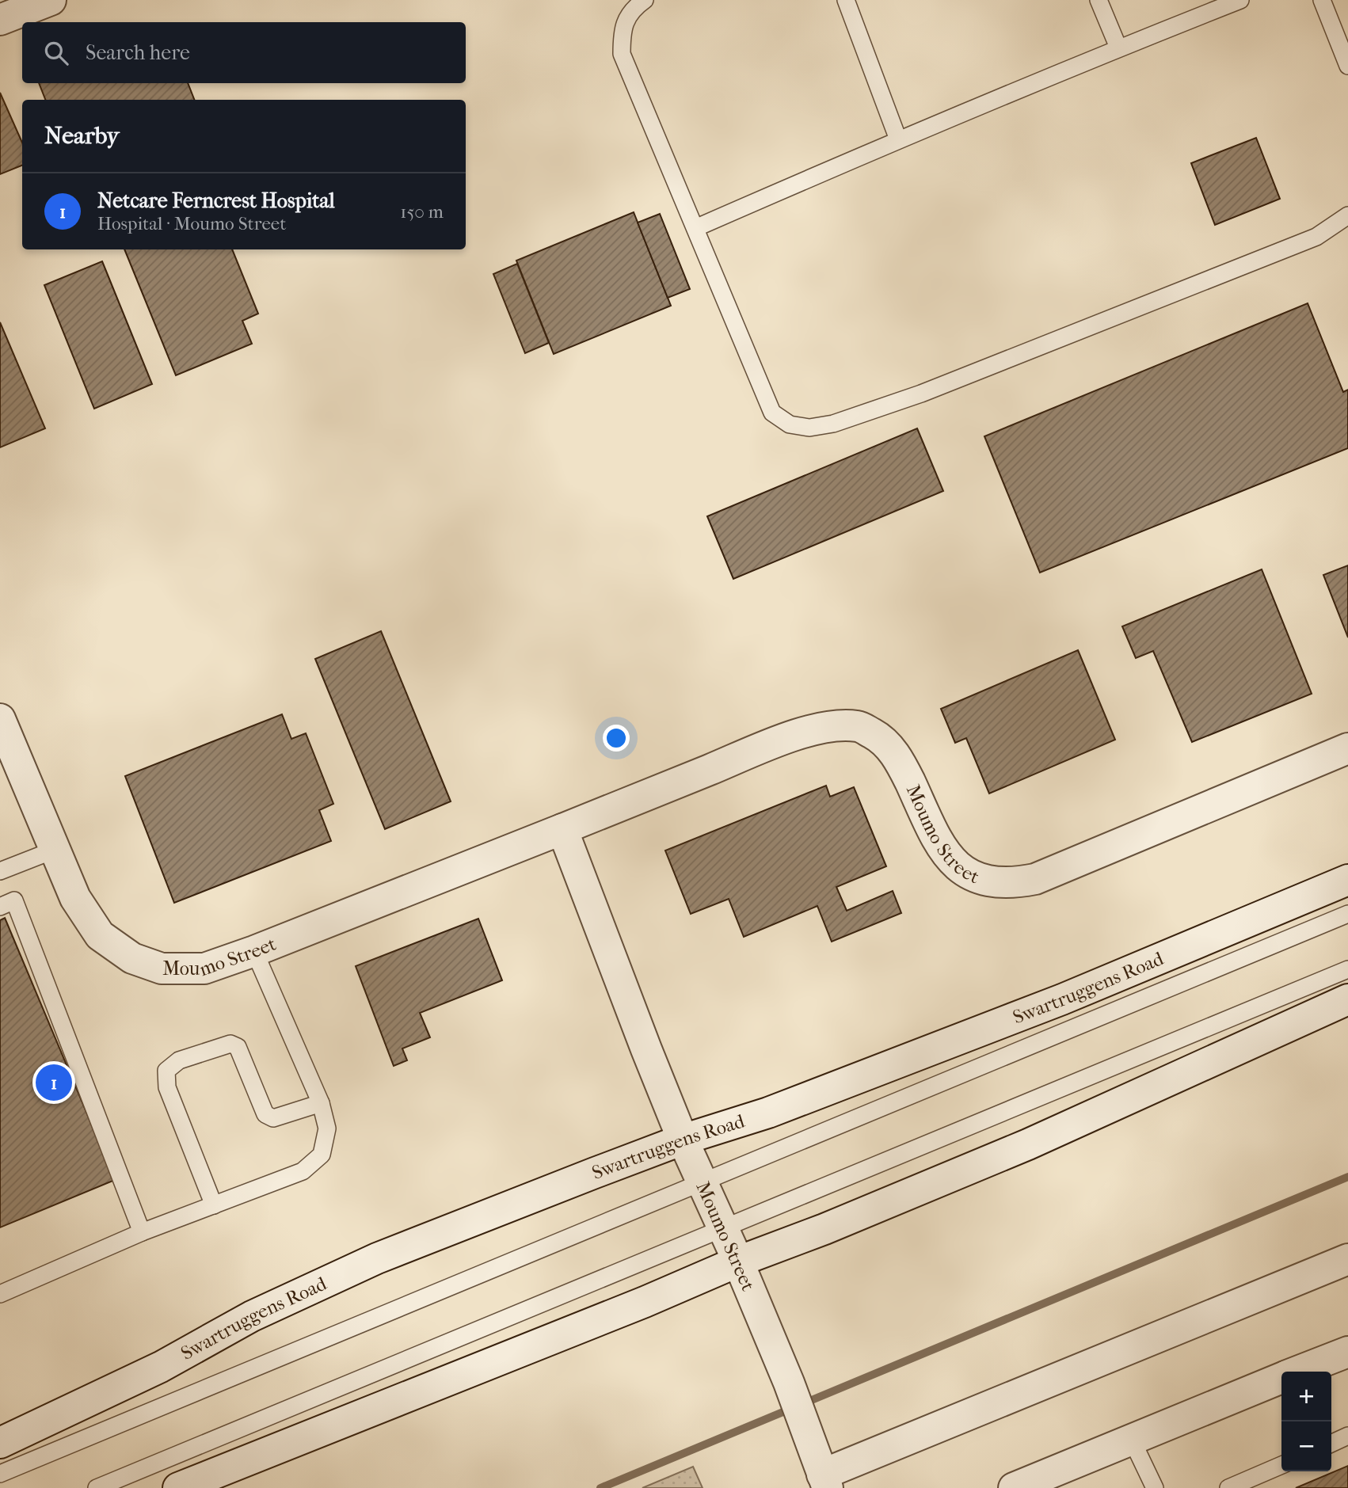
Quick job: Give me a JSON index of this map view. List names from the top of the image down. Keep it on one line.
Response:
{"streets":{"street":["Moumo Street","Swartruggens Road"]},"crossings":[["Moumo Street","Swartruggens Road"]],"page":{"search":"Search here","heading":"Nearby","list":[{"mark":"1","name":"Netcare Ferncrest Hospital","note":"Hospital · Moumo Street","value":"150 m"}],"pins":"1","map_buttons":["+","−"]}}
